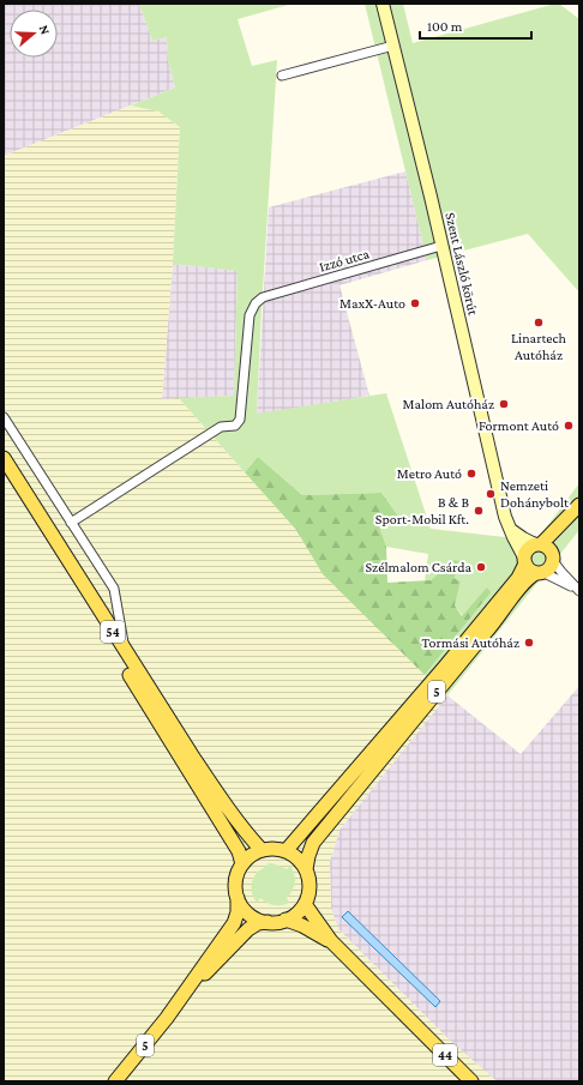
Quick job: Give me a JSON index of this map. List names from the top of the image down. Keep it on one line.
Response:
{"streets":{"main road":["54","5","44"],"street":["Izzó utca","Szent László körút"]},"crossings":[["Izzó utca","Szent László körút"],["Szent László körút","5"],["54","5"],["54","44"],["5","44"]],"places":["MaxX-Auto","Linartech Autóház","Malom Autóház","Formont Autó","Metro Autó","Nemzeti Dohánybolt","B & B Sport-Mobil Kft.","Szélmalom Csárda","Tormási Autóház"],"scale_bar":"100 m","north":"right"}
